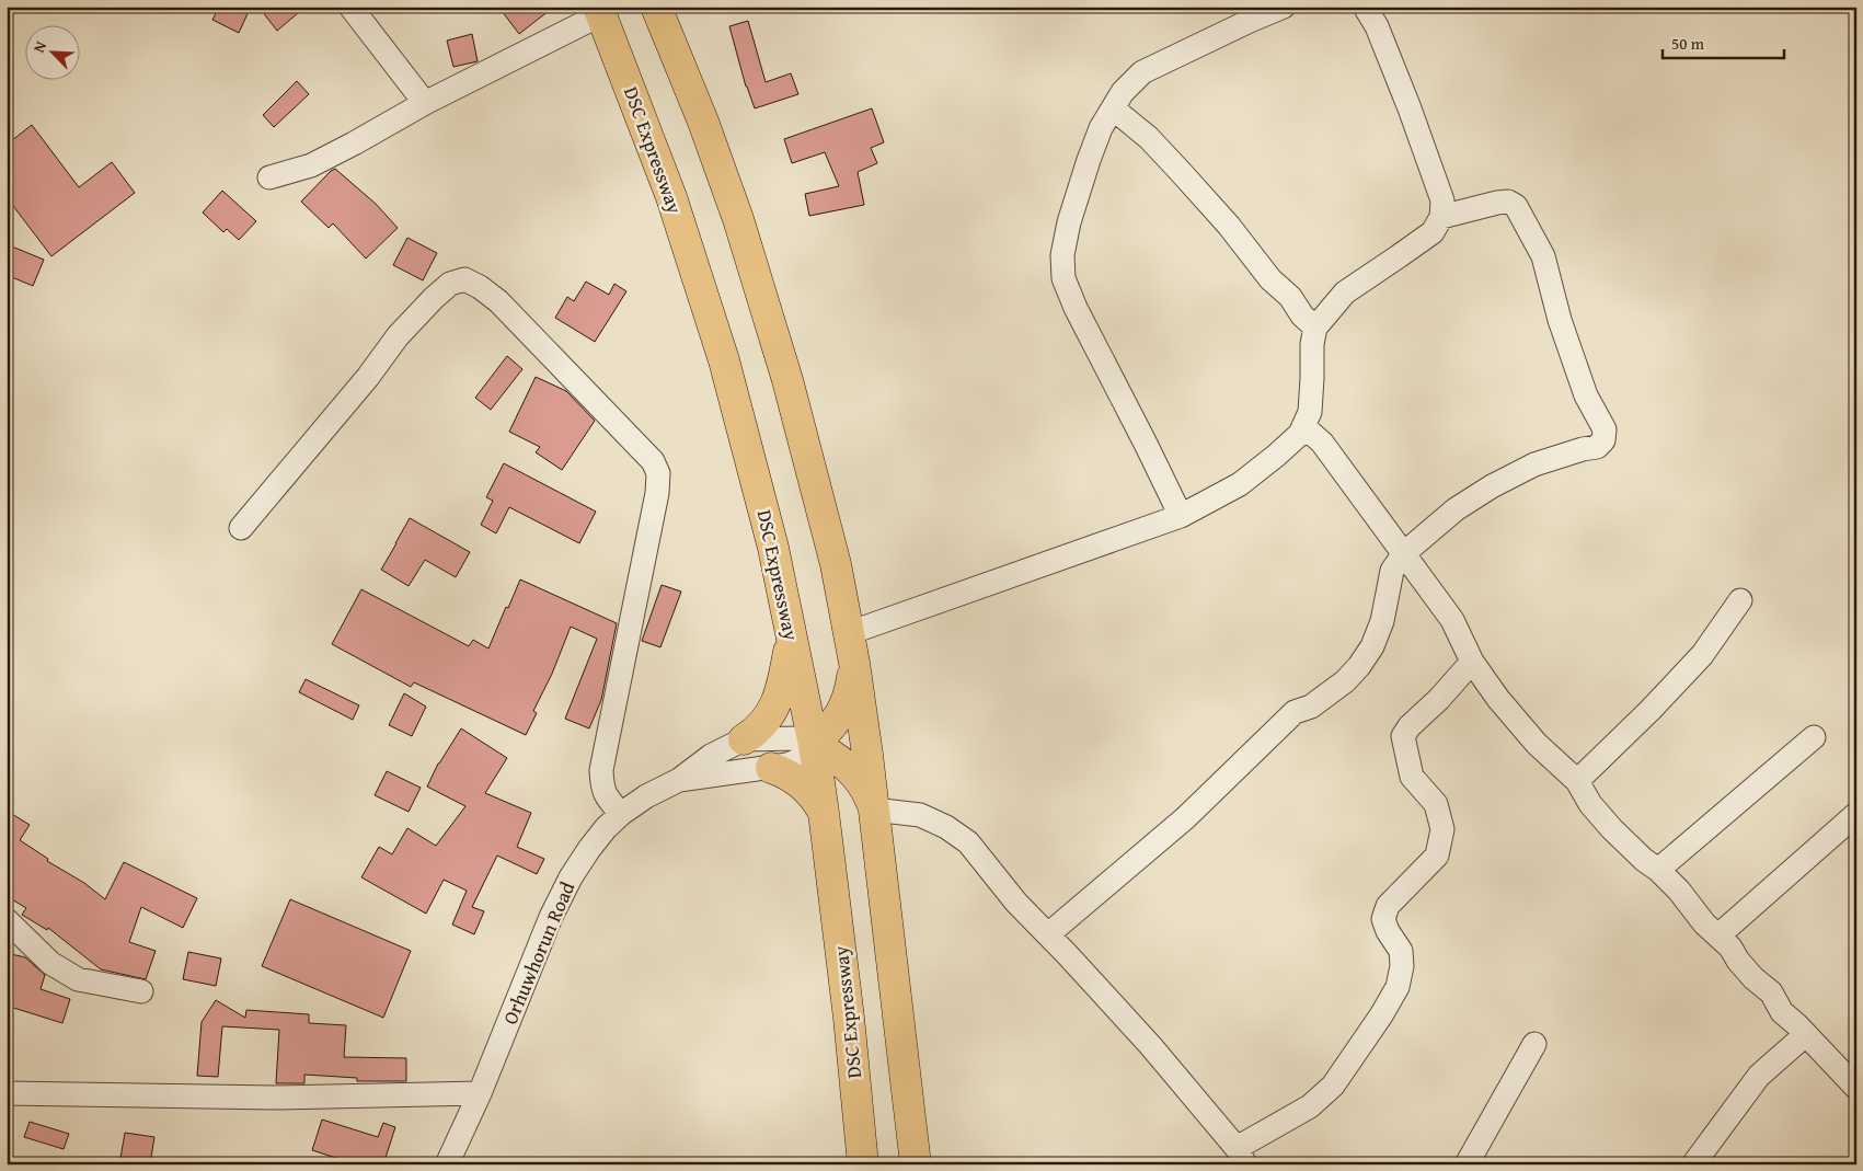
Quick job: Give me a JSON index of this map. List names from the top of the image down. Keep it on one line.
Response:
{"streets":{"main road":["DSC Expressway"],"street":["Orhuwhorun Road"]},"scale_bar":"50 m","north":"top left"}
